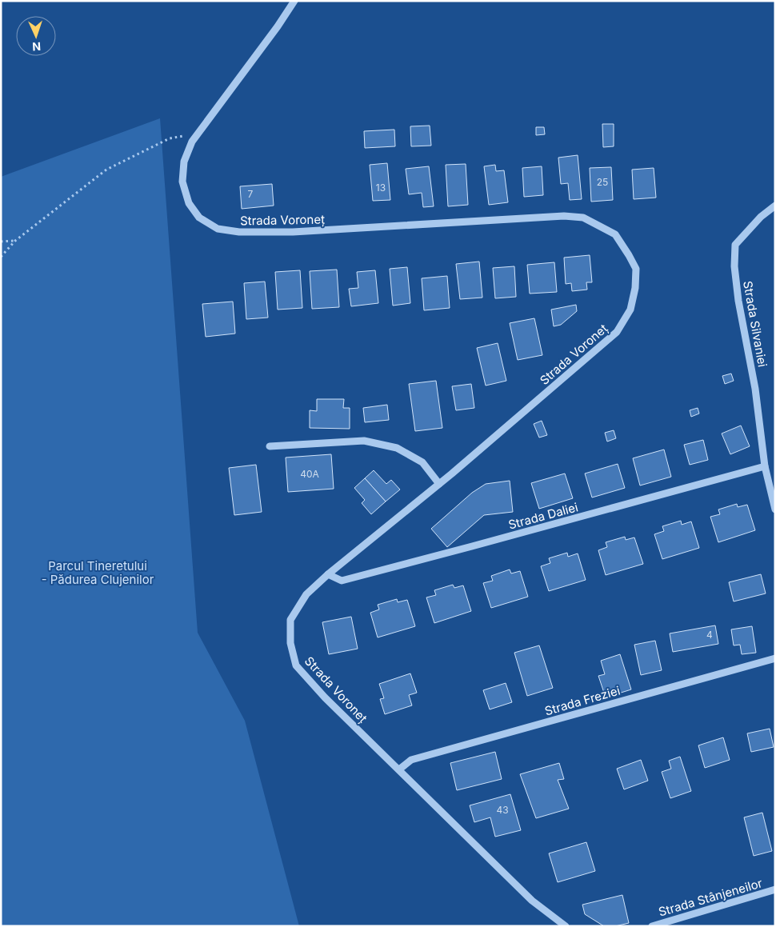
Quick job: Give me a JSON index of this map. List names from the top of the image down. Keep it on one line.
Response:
{"streets":{"street":["Strada Voroneț","Strada Silvaniei","Strada Daliei","Strada Freziei","Strada Stânjeneilor"]},"crossings":[["Strada Voroneț","Strada Daliei"],["Strada Voroneț","Strada Freziei"],["Strada Silvaniei","Strada Daliei"]],"parks":["Parcul Tineretului - Pădurea Clujenilor"],"house_numbers":["25","13","7","40A","4","43"],"north":"bottom"}
